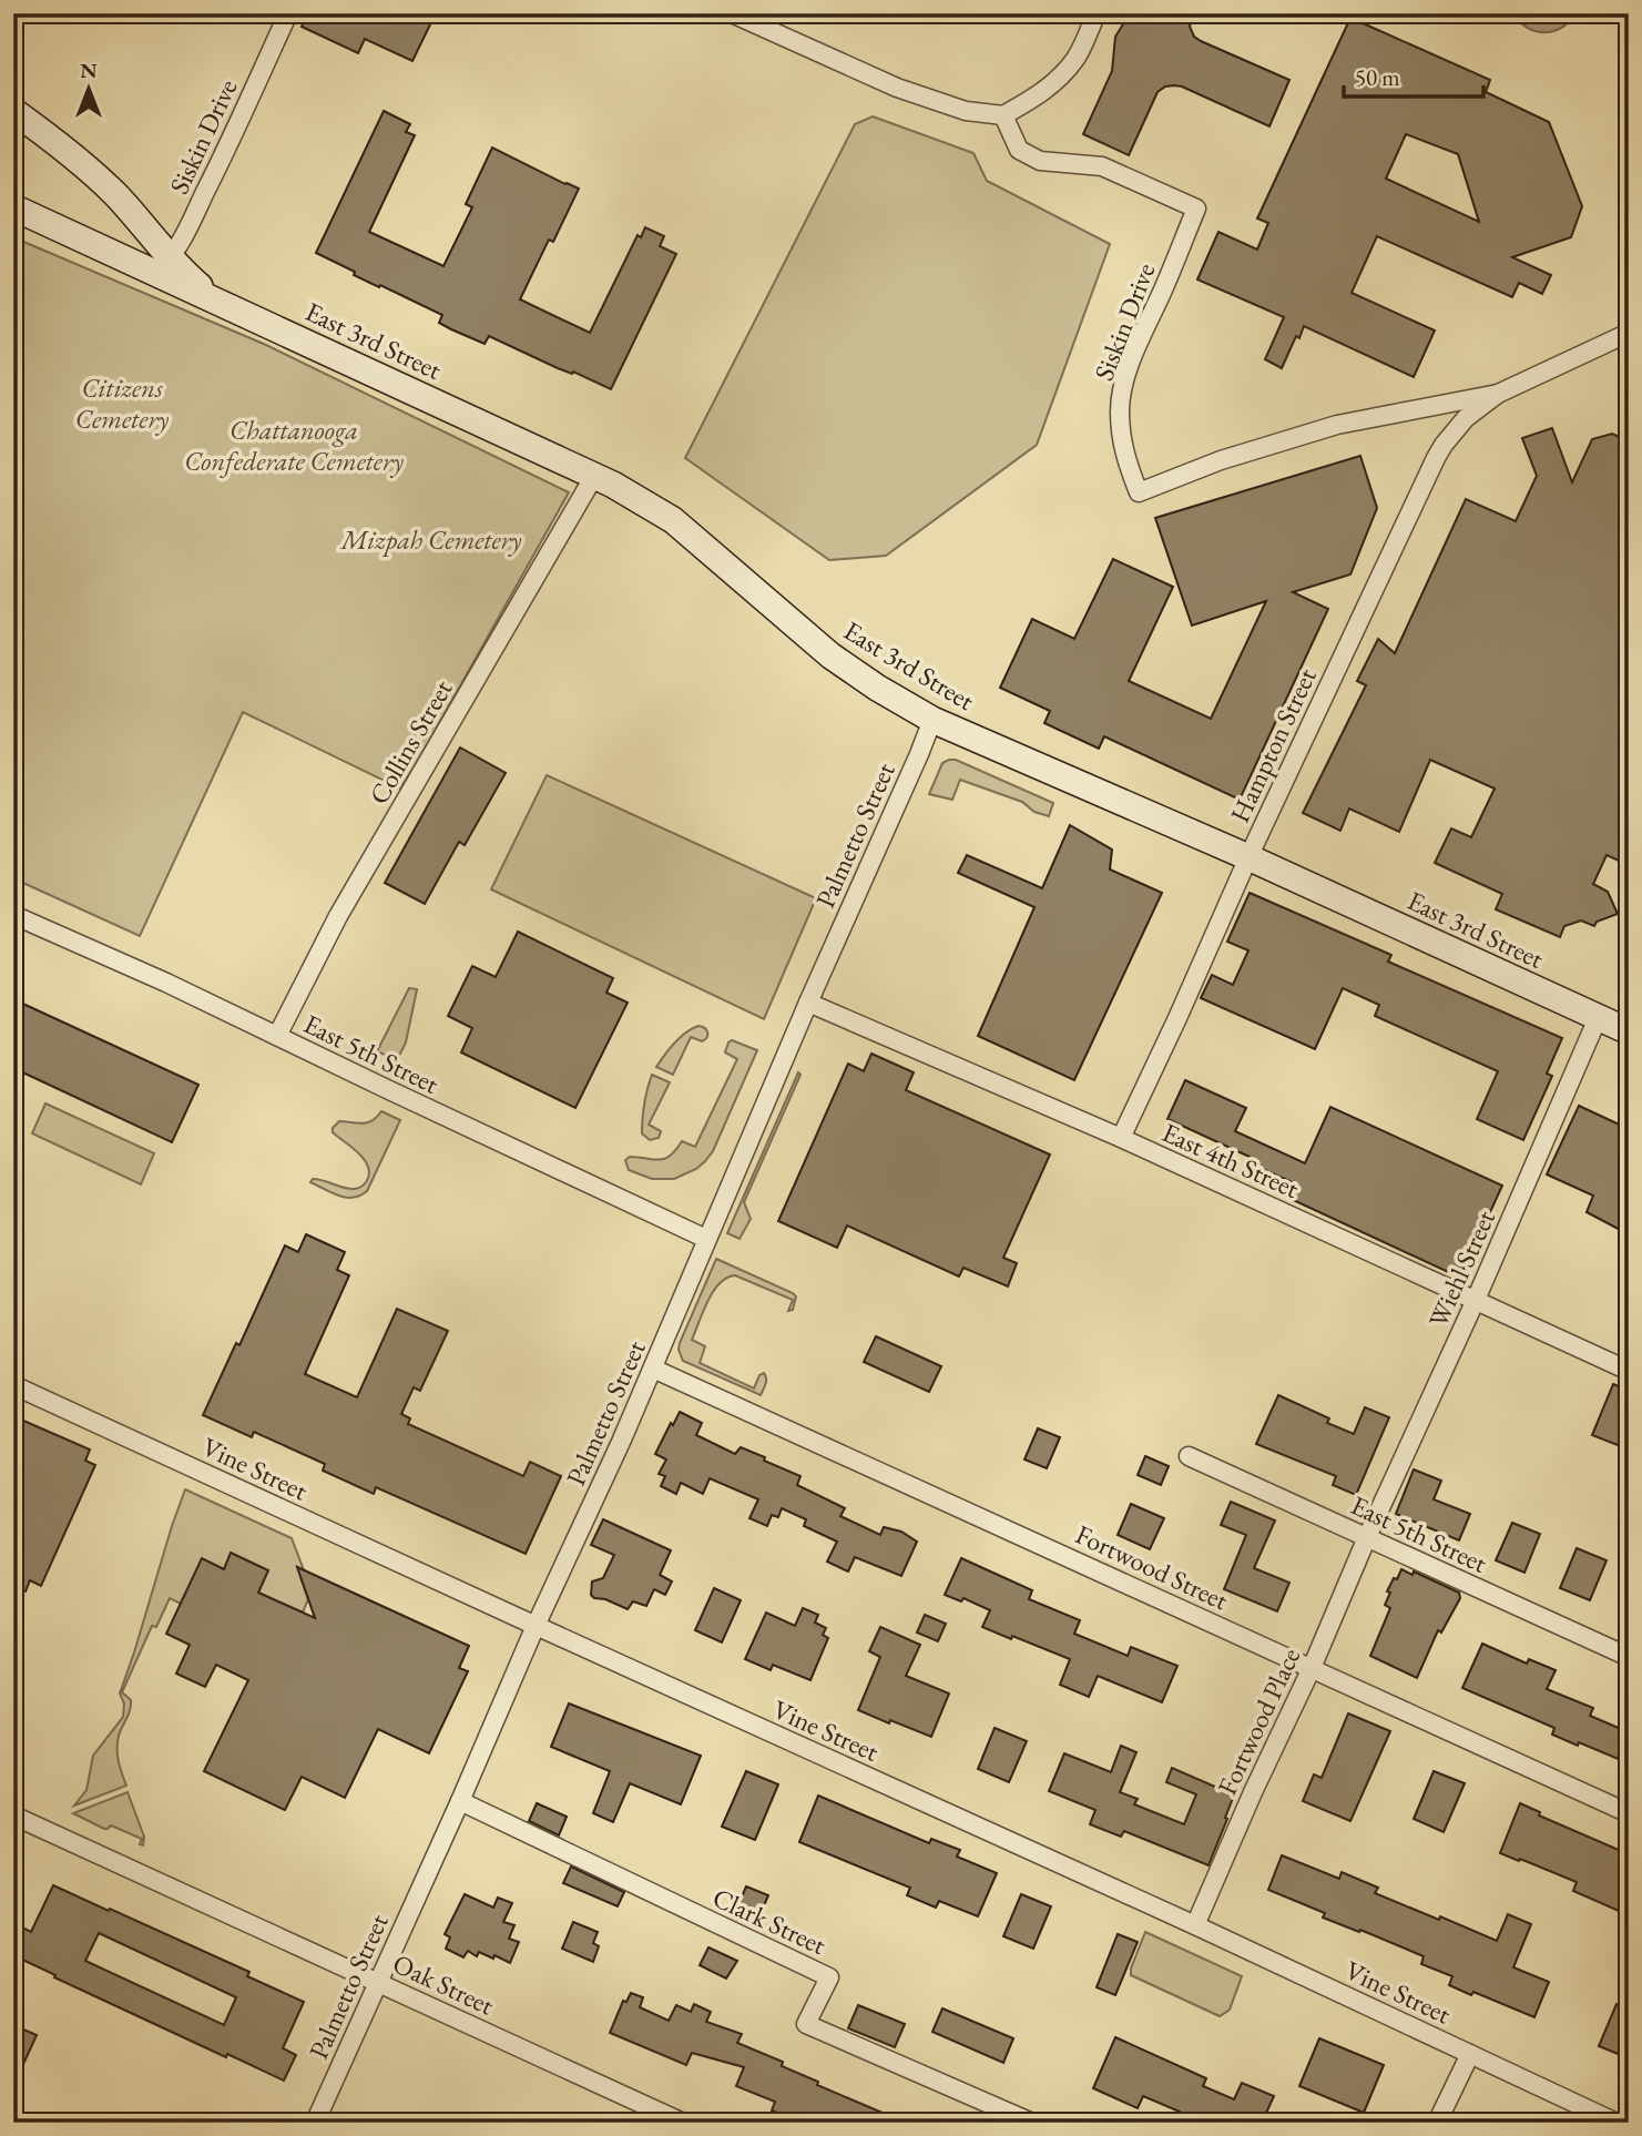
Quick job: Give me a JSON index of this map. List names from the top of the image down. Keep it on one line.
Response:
{"streets":{"main road":["East 3rd Street"],"street":["Siskin Drive","Collins Street","Hampton Street","Palmetto Street","East 5th Street","East 4th Street","Wiehl Street","Vine Street","Fortwood Street","Fortwood Place","Clark Street","Oak Street"]},"crossings":[["Siskin Drive","East 3rd Street"],["Siskin Drive","Hampton Street"],["East 3rd Street","Collins Street"],["East 3rd Street","Hampton Street"],["East 3rd Street","Palmetto Street"],["East 3rd Street","Wiehl Street"],["Collins Street","East 5th Street"],["Hampton Street","East 4th Street"],["Palmetto Street","East 5th Street"],["Palmetto Street","East 4th Street"],["Palmetto Street","Vine Street"],["Palmetto Street","Fortwood Street"],["Palmetto Street","Clark Street"],["Palmetto Street","Oak Street"],["East 5th Street","Wiehl Street"],["East 5th Street","Fortwood Place"],["East 4th Street","Wiehl Street"],["Wiehl Street","Fortwood Place"],["Vine Street","Fortwood Place"],["Fortwood Street","Fortwood Place"]],"parks":["Citizens Cemetery","Chattanooga Confederate Cemetery","Mizpah Cemetery"],"scale_bar":"50 m","north":"top"}
